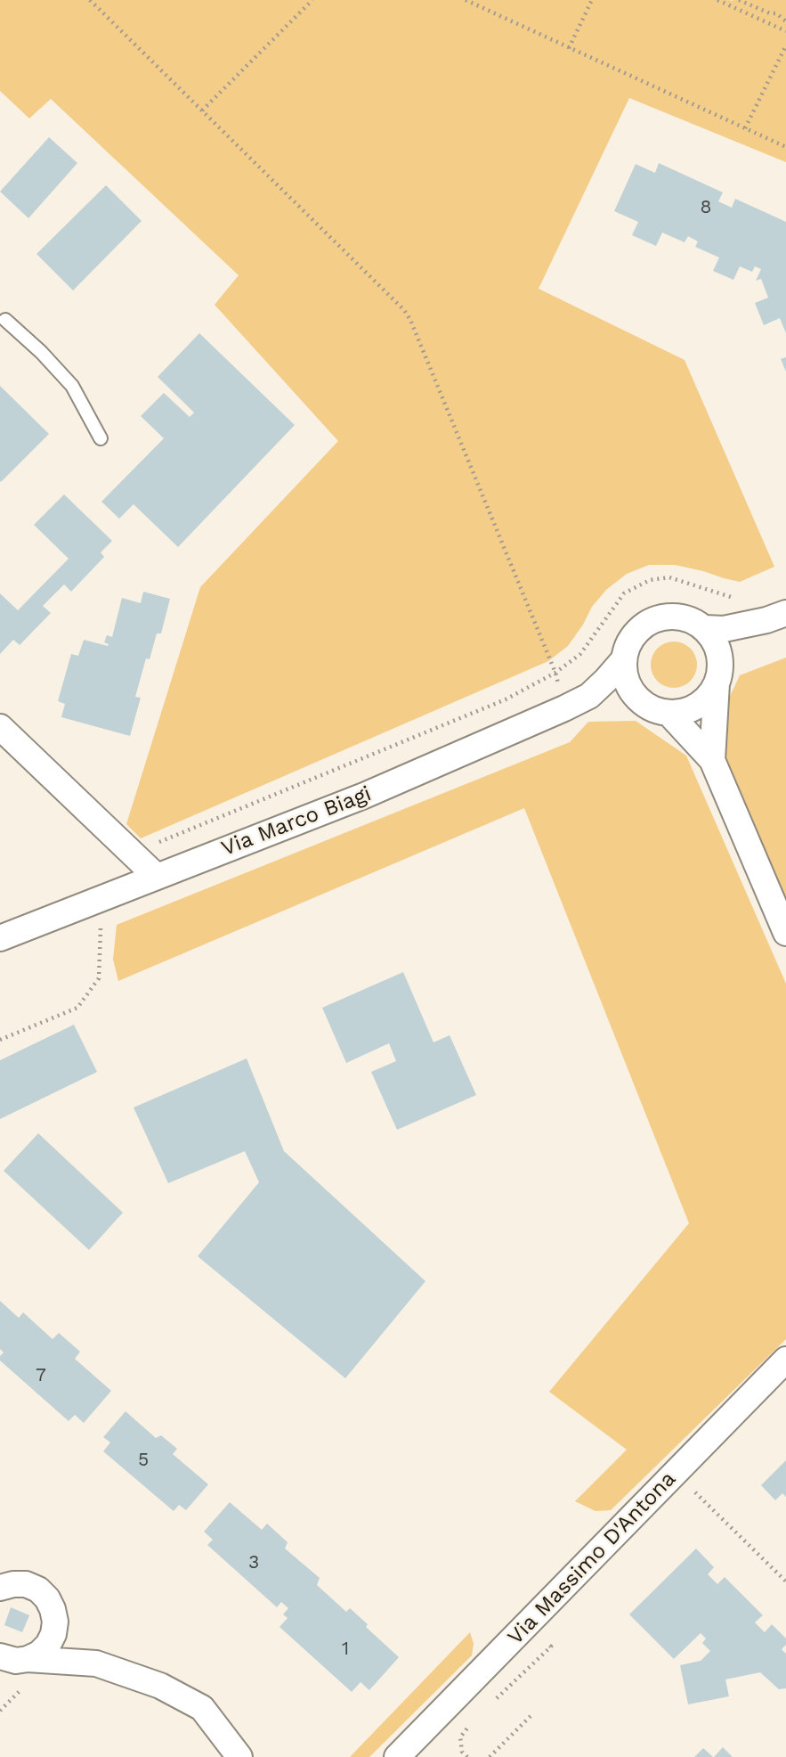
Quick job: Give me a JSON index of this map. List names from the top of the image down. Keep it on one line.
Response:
{"streets":{"street":["Via Marco Biagi","Via Massimo D'Antona"]},"house_numbers":["8","7","5","3","1"]}
